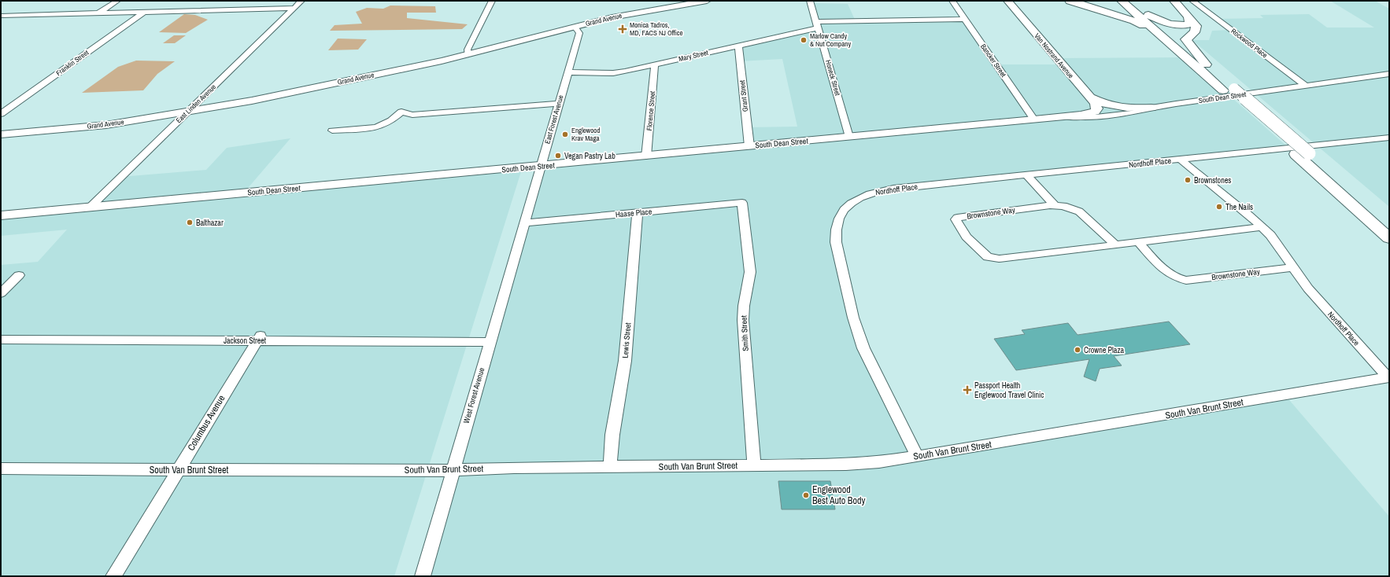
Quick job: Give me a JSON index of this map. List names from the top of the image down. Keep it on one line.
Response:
{"streets":{"main road":["Grand Avenue","Van Nostrand Avenue","South Dean Street"],"street":["Rockwood Place","Mary Street","Bancker Street","Franklin Street","Honeck Street","Grant Street","East Linden Avenue","Florence Street","East Forest Avenue","Nordhoff Place","Haase Place","Brownstone Way","Smith Street","Jackson Street","Lewis Street","West Forest Avenue","South Van Brunt Street","Columbus Avenue"]},"crossings":[["Grand Avenue","East Linden Avenue"],["Grand Avenue","East Forest Avenue"],["Rockwood Place","South Dean Street"],["Mary Street","Bancker Street"],["Mary Street","Honeck Street"],["Mary Street","Grant Street"],["Mary Street","Florence Street"],["Mary Street","East Forest Avenue"],["Van Nostrand Avenue","South Dean Street"],["Bancker Street","South Dean Street"],["Honeck Street","South Dean Street"],["Grant Street","South Dean Street"],["South Dean Street","East Linden Avenue"],["South Dean Street","Florence Street"],["South Dean Street","East Forest Avenue"],["East Forest Avenue","Haase Place"],["East Forest Avenue","West Forest Avenue"],["Nordhoff Place","Brownstone Way"],["Nordhoff Place","South Van Brunt Street"],["Haase Place","Smith Street"],["Haase Place","Lewis Street"],["Haase Place","West Forest Avenue"],["Smith Street","South Van Brunt Street"],["Jackson Street","West Forest Avenue"],["Jackson Street","Columbus Avenue"],["Lewis Street","South Van Brunt Street"],["West Forest Avenue","South Van Brunt Street"],["South Van Brunt Street","Columbus Avenue"]],"places":{"health":["Monica Tadros, MD, FACS NJ Office","Passport Health Englewood Travel Clinic"],"other":["Marlow Candy & Nut Company","Englewood Krav Maga","Vegan Pastry Lab","Brownstones","The Nails","Balthazar","Crowne Plaza","Englewood Best Auto Body"]}}
